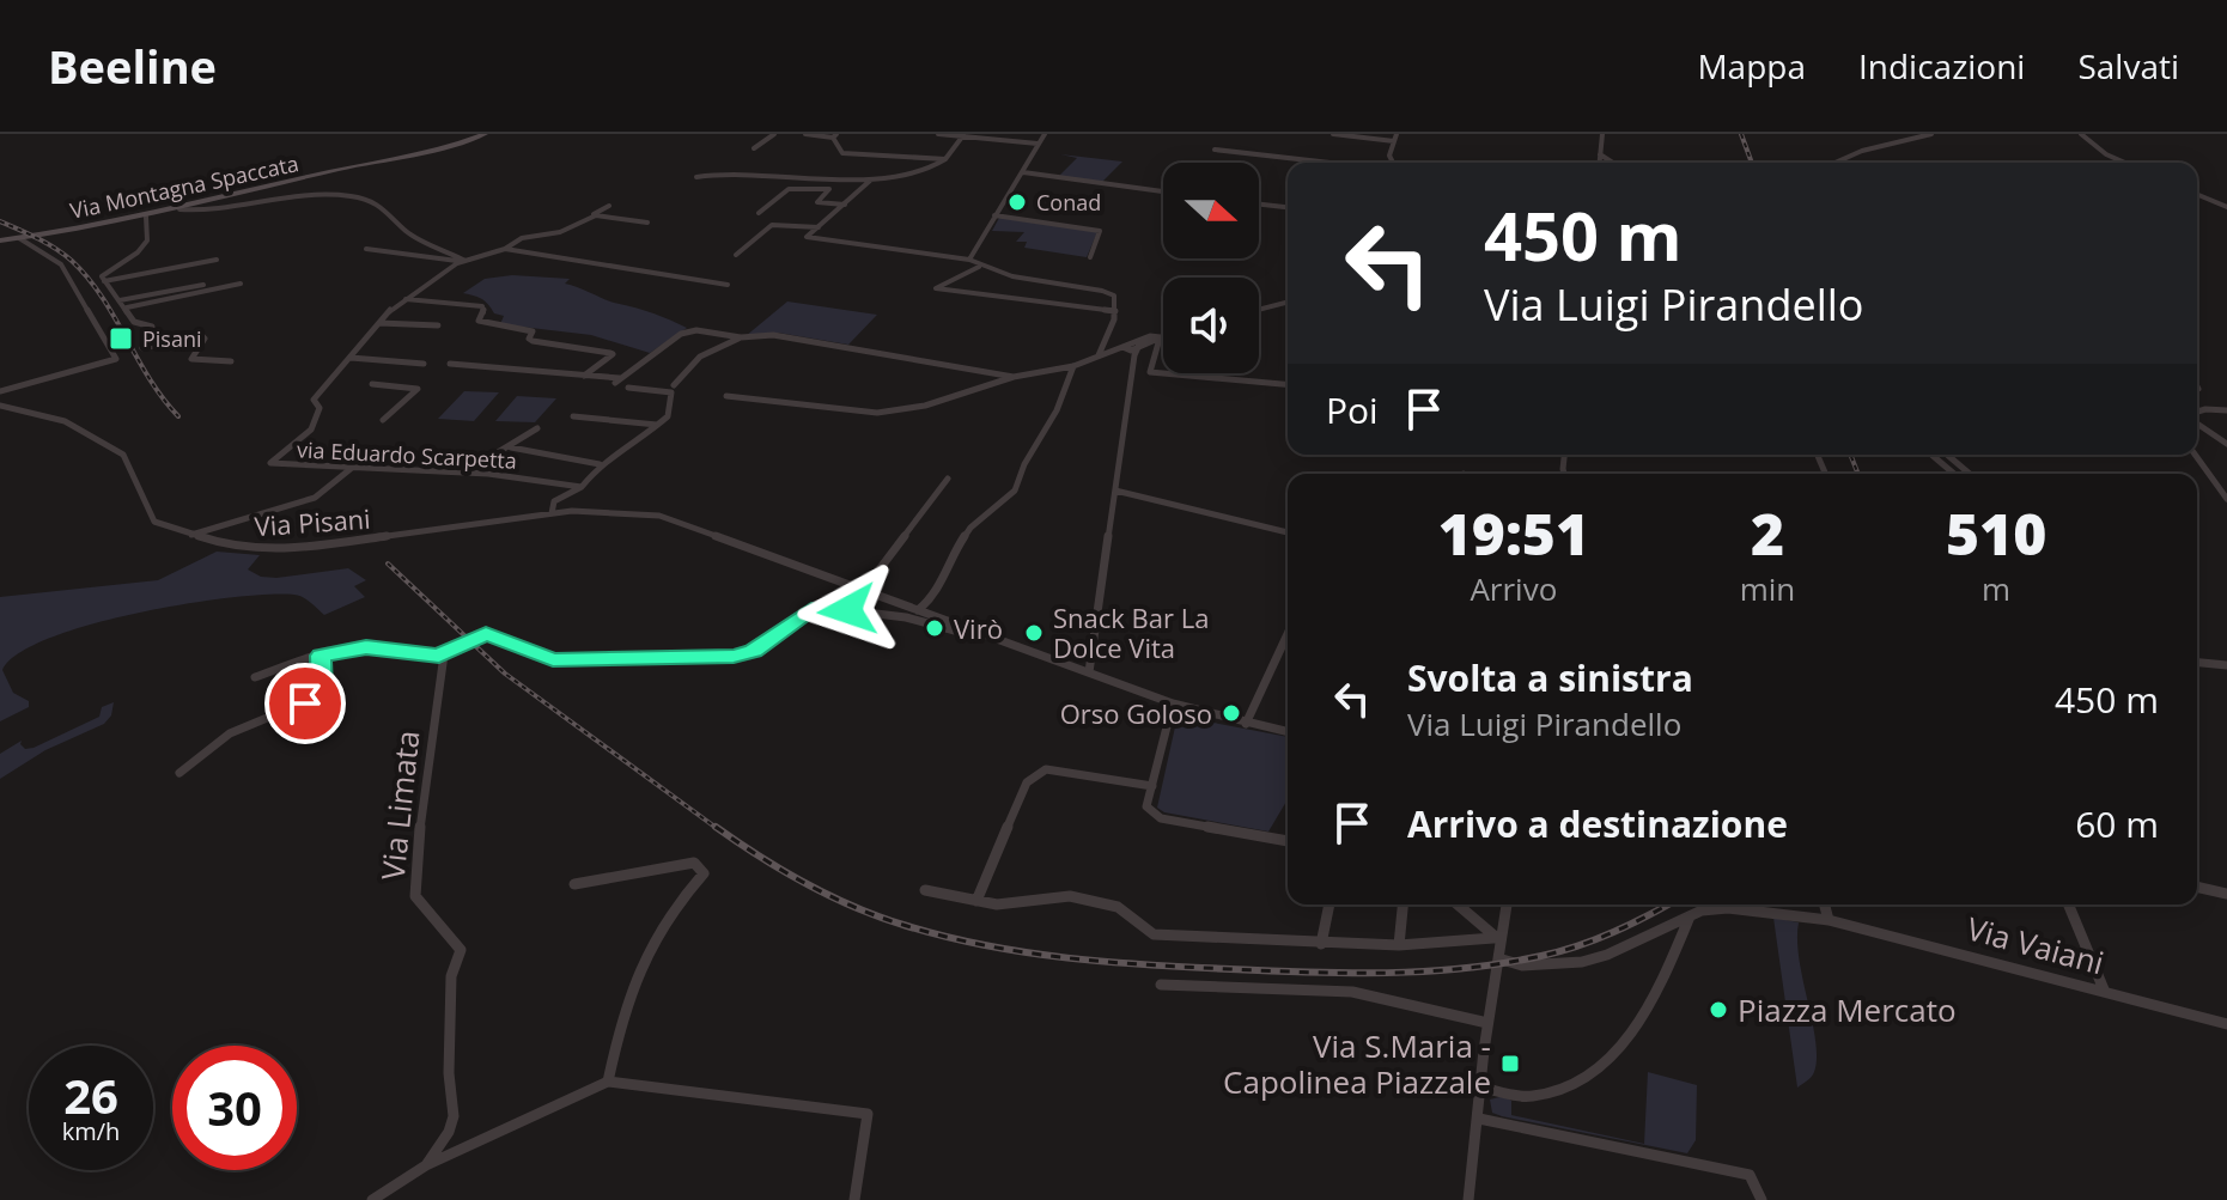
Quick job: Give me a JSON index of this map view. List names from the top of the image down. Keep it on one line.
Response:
{"streets":{"main road":["Via Montagna Spaccata"],"street":["via Eduardo Scarpetta","Via Pisani","Via Limata","Via Vaiani"]},"places":{"other":["Conad","Virò","Snack Bar La Dolce Vita","Orso Goloso","Piazza Mercato"],"transit":["Pisani","Via S.Maria - Capolinea Piazzale"]},"north":"right","page":{"header":"Beeline","nav":["Mappa","Indicazioni","Salvati"],"turn":["450 m","Via Luigi Pirandello"],"then":"Poi","eta":["19:51","Arrivo","2","min","510","m"],"list":[{"name":"Svolta a sinistra","note":"Via Luigi Pirandello","value":"450 m"},{"name":"Arrivo a destinazione","value":"60 m"}],"speed":"26 km/h","limit":"30"}}
